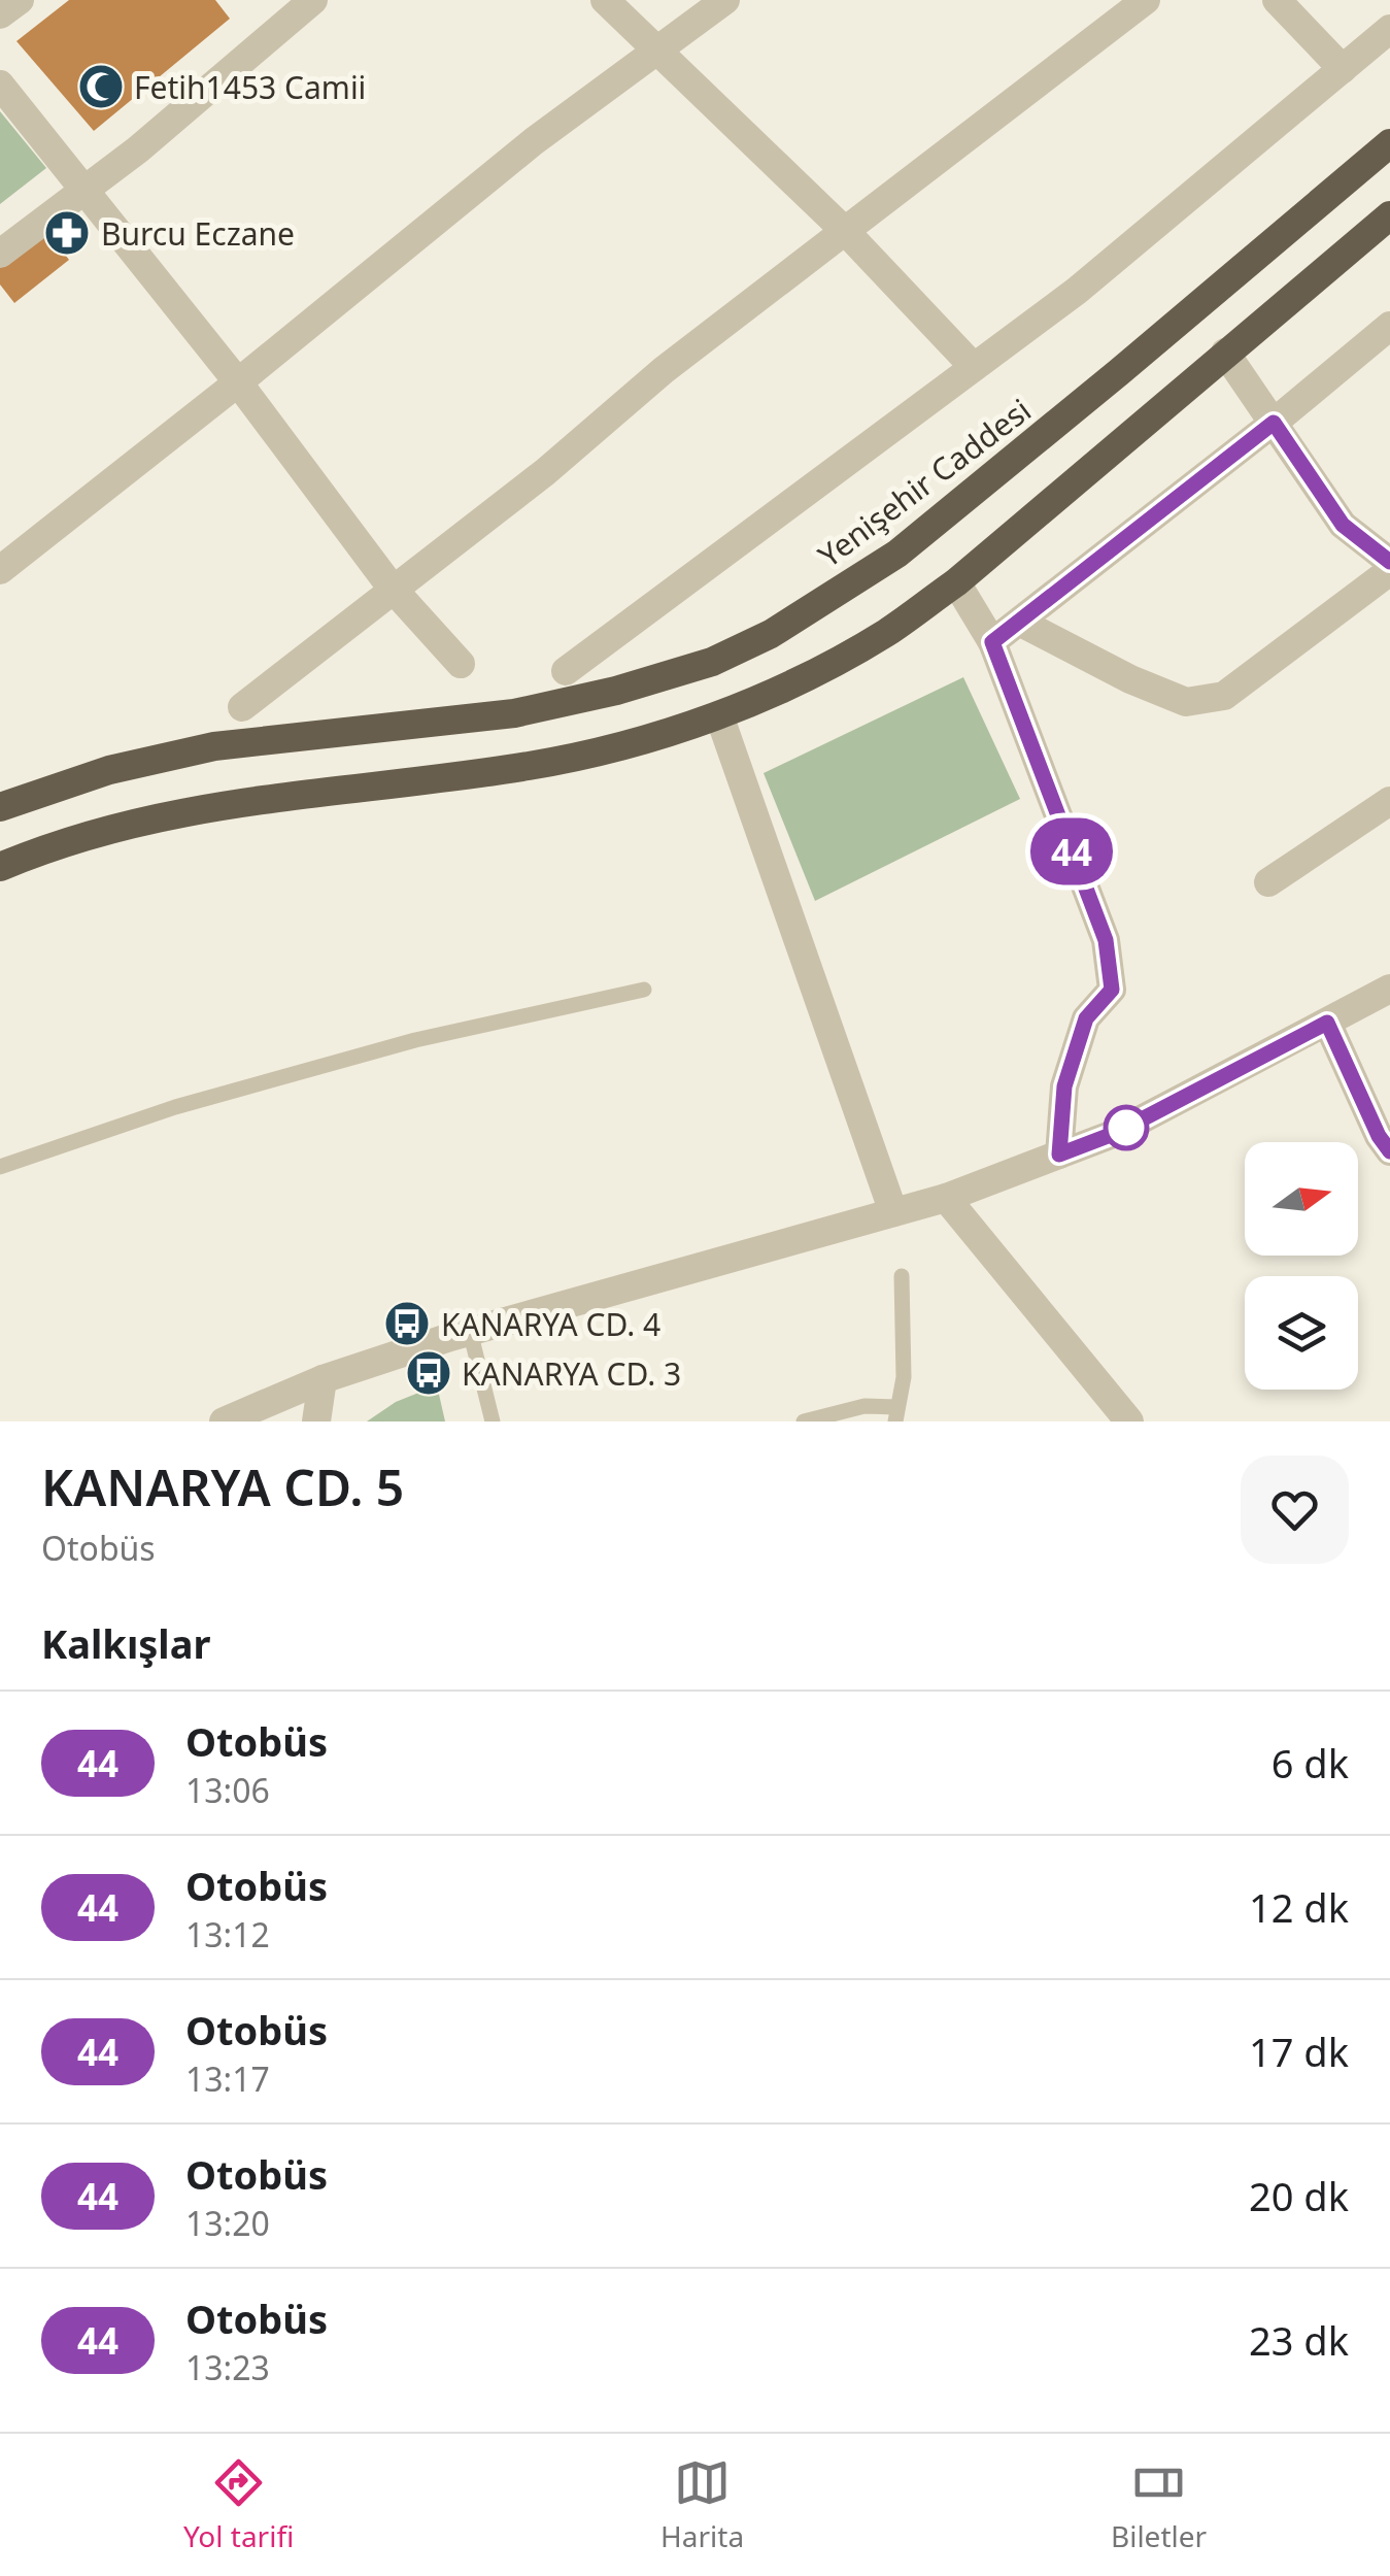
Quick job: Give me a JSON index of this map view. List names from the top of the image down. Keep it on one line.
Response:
{"streets":{"highway":["Yenişehir Caddesi"]},"places":{"mosque":["Fetih1453 Camii"],"pharmacy":["Burcu Eczane"],"bus stop":["KANARYA CD. 4","KANARYA CD. 3"]},"lines":["bus line 44"],"north":"right","page":{"on_map":"44","heading":[["KANARYA CD. 5","Otobüs"],"Kalkışlar"],"list":[{"mark":"44","name":"Otobüs","note":"13:06","value":"6 dk"},{"mark":"44","name":"Otobüs","note":"13:12","value":"12 dk"},{"mark":"44","name":"Otobüs","note":"13:17","value":"17 dk"},{"mark":"44","name":"Otobüs","note":"13:20","value":"20 dk"},{"mark":"44","name":"Otobüs","note":"13:23","value":"23 dk"}],"tabs":["Yol tarifi","Harita","Biletler"]}}
